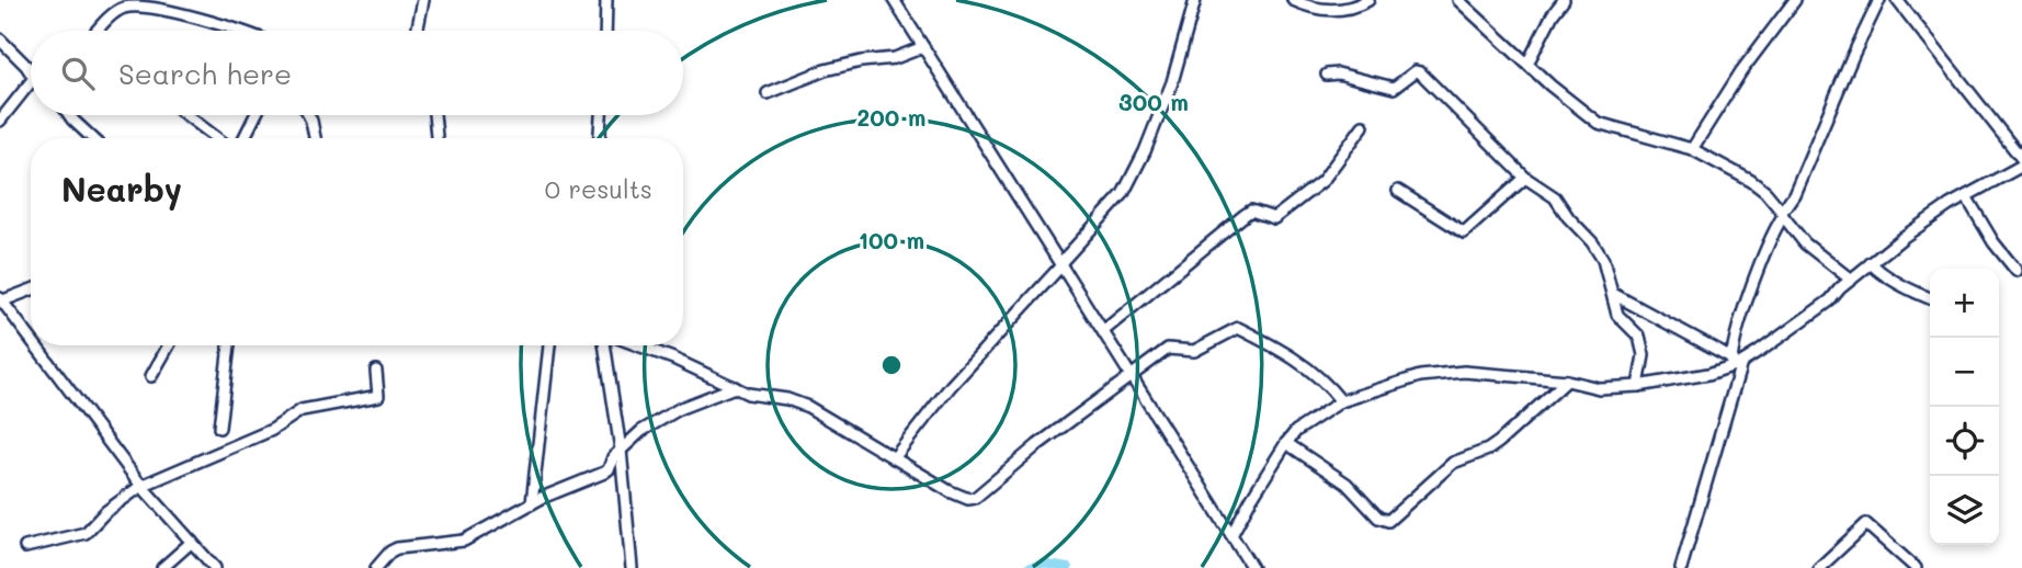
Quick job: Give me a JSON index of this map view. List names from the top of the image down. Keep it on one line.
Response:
{"page":{"search":"Search here","heading":["Nearby","0 results"],"map_buttons":["+","−"]},"rings":["300 m","200 m","100 m"]}
